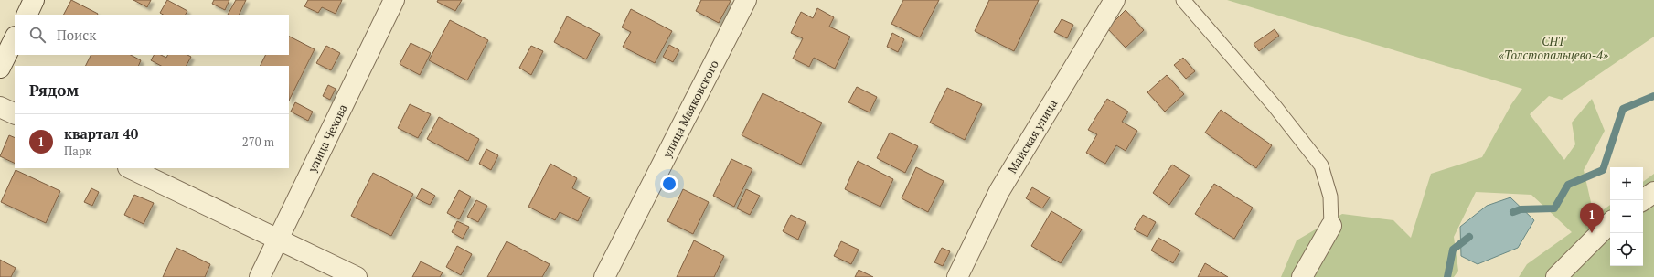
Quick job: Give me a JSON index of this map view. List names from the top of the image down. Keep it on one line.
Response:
{"streets":{"street":["улица Маяковского","Майская улица","улица Чехова"]},"parks":["СНТ «Толстопальцево-4»"],"page":{"search":"Поиск","heading":"Рядом","list":[{"mark":"1","name":"квартал 40","note":"Парк","value":"270 m"}],"map_buttons":["+","−"],"pins":"1"}}
